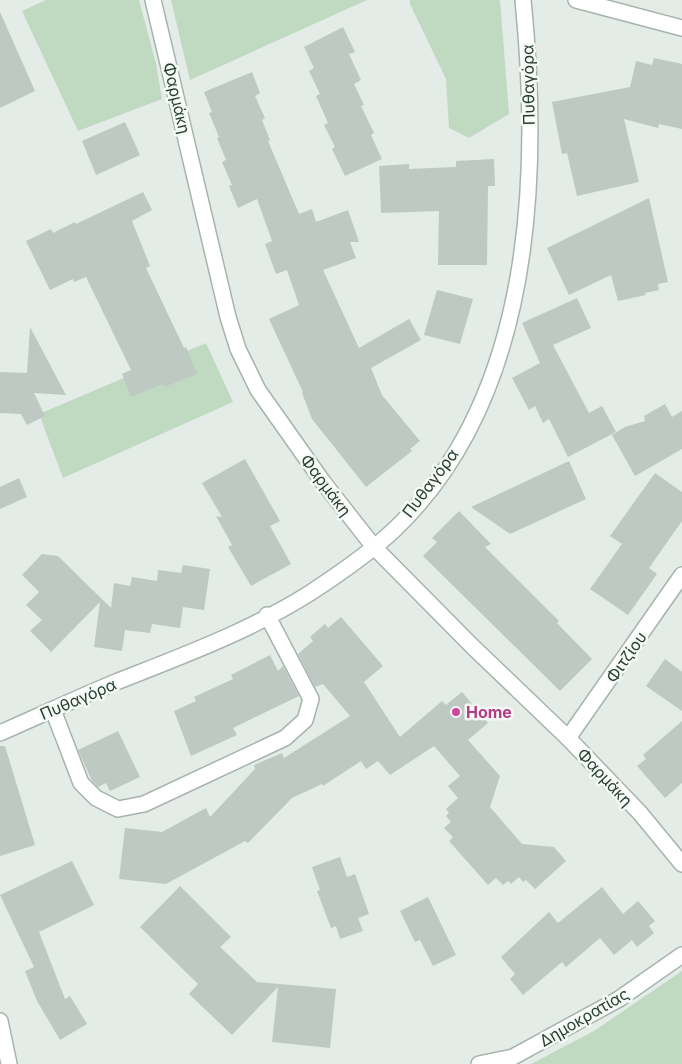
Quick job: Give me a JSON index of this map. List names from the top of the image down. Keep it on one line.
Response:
{"streets":{"street":["Πυθαγόρα","Φαρμάκη","Φιτζίου","Δημοκρατίας"]},"crossings":[["Πυθαγόρα","Φαρμάκη"],["Φαρμάκη","Φιτζίου"]],"places":["Home"]}
